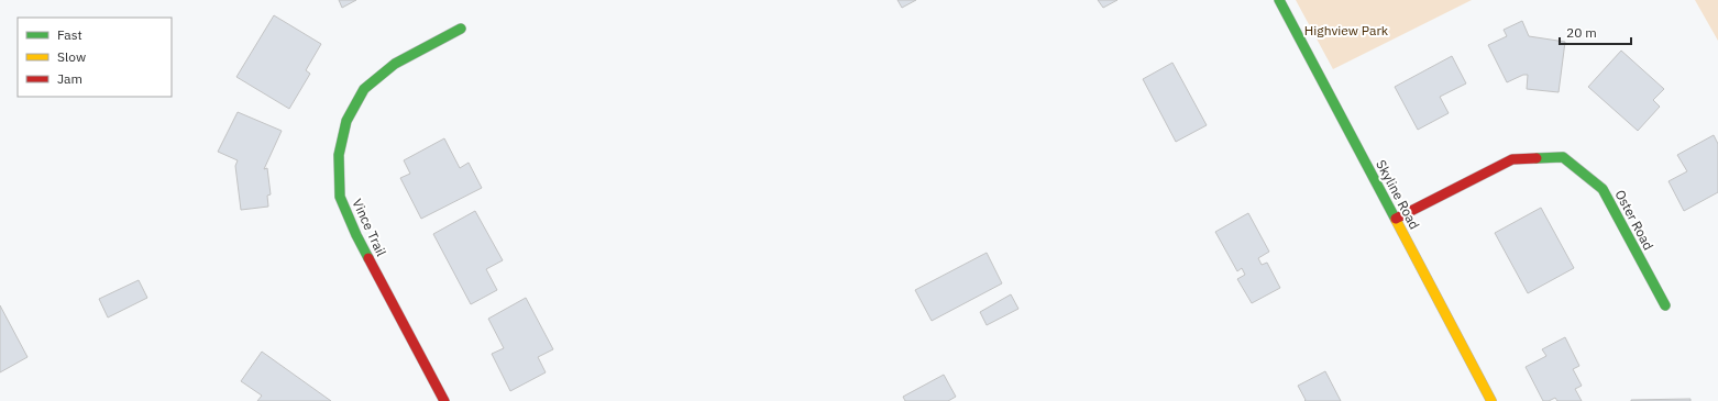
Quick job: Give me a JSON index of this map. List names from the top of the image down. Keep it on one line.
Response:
{"streets":{"street":["Skyline Road","Oster Road","Vince Trail"]},"crossings":[["Skyline Road","Oster Road"]],"parks":["Highview Park"],"legend":["Fast","Slow","Jam"],"scale_bar":"20 m"}
